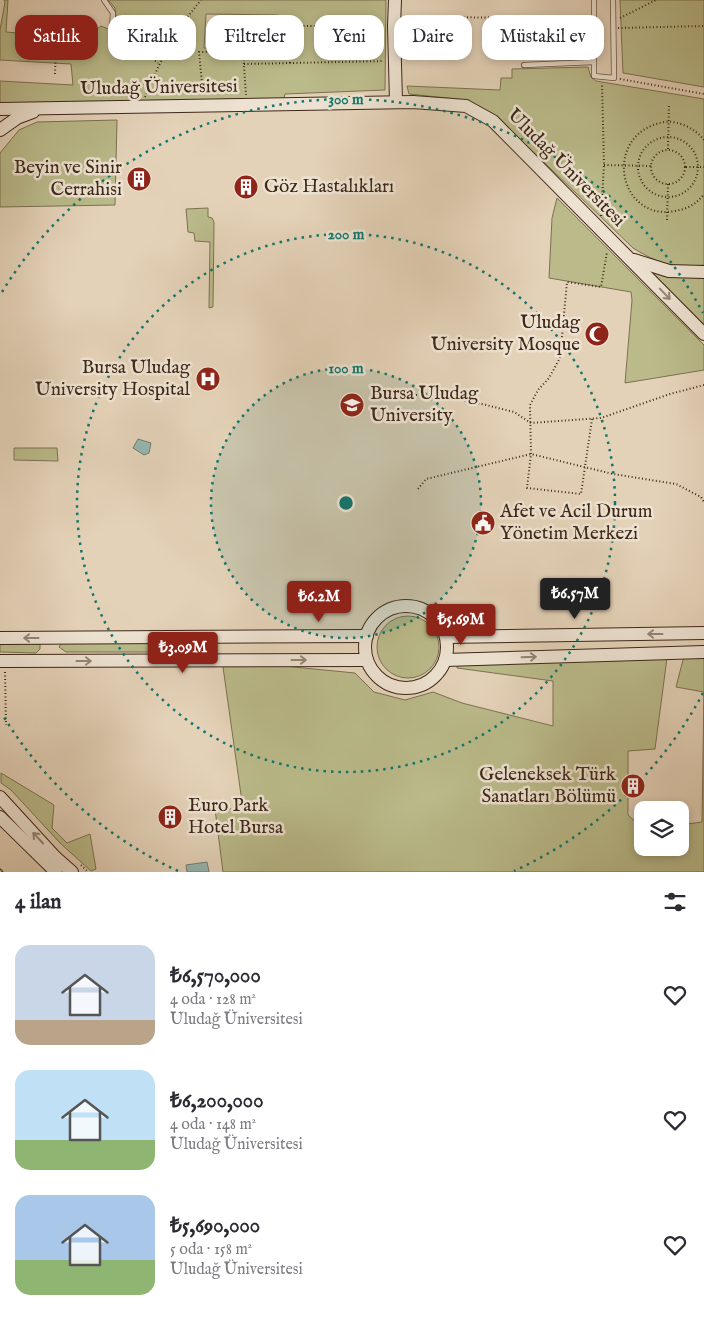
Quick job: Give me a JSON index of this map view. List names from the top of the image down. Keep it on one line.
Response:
{"streets":{"street":["Uludağ Üniversitesi"]},"places":{"building":["Beyin ve Sinir Cerrahisi","Göz Hastalıkları","Geleneksek Türk Sanatları Bölümü","Euro Park Hotel Bursa"],"mosque":["Uludag University Mosque"],"hospital":["Bursa Uludag University Hospital"],"school or university":["Bursa Uludag University"],"public building":["Afet ve Acil Durum Yönetim Merkezi"]},"page":{"chip":["Satılık","Kiralık","Filtreler","Yeni","Daire","Müstakil ev"],"price":["₺6.57M","₺6.2M","₺5.69M","₺3.09M"],"heading":"4 ilan","list":[{"name":"₺6,570,000","note":"4 oda · 128 m² · Uludağ Üniversitesi"},{"name":"₺6,200,000","note":"4 oda · 148 m² · Uludağ Üniversitesi"},{"name":"₺5,690,000","note":"5 oda · 158 m² · Uludağ Üniversitesi"}]},"rings":["300 m","200 m","100 m"]}
